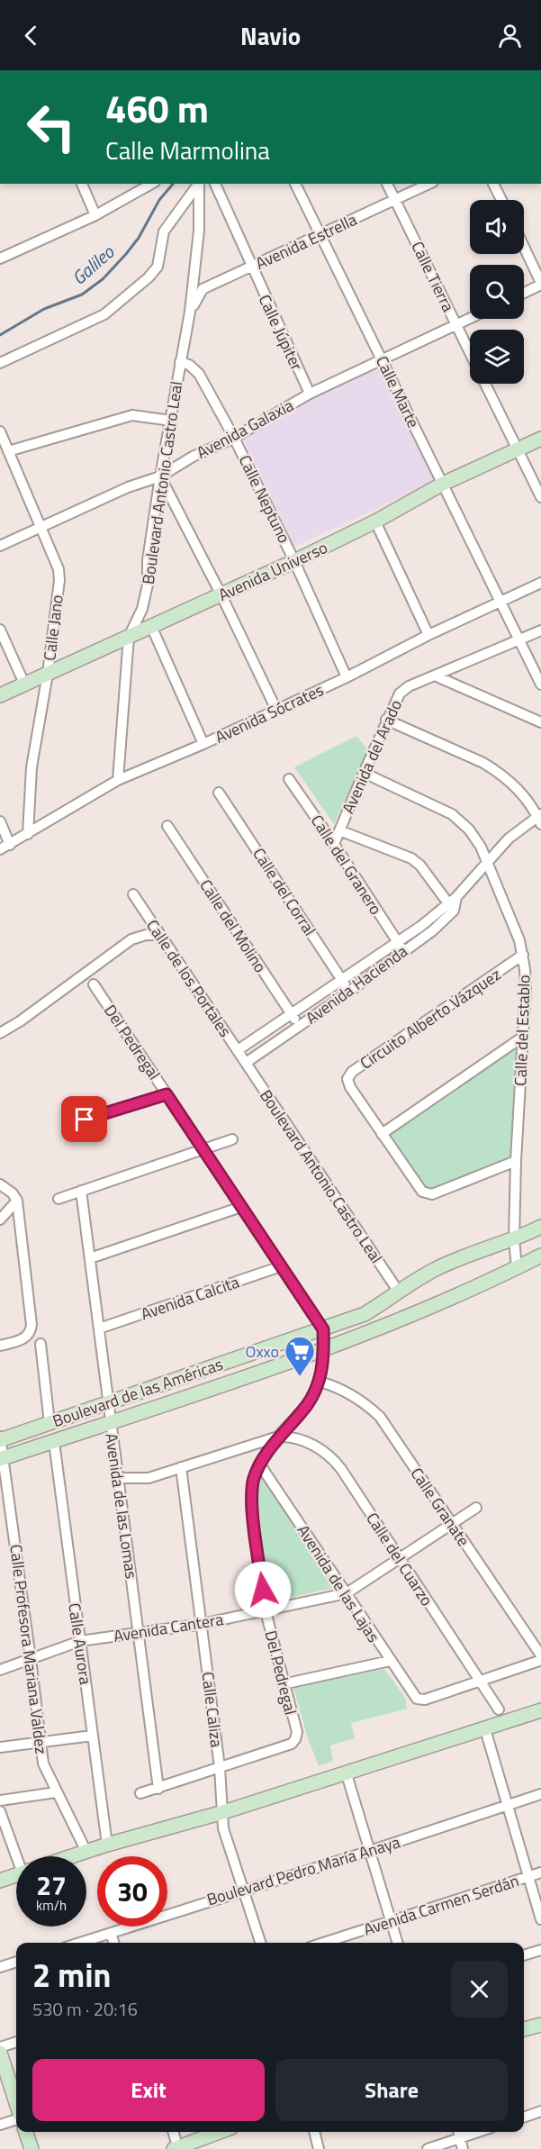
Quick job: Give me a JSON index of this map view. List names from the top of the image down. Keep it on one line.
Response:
{"streets":{"street":["Avenida Estrella","Calle Tierra","Calle Júpiter","Calle Marte","Avenida Galaxia","Boulevard Antonio Castro Leal","Calle Neptuno","Avenida Universo","Calle Jano","Avenida Sócrates","Avenida del Arado","Calle del Granero","Calle del Corral","Calle del Molino","Calle de los Portales","Avenida Hacienda","Circuito Alberto Vázquez","Calle del Establo","Del Pedregal","Avenida Calcita","Boulevard de las Américas","Avenida de las Lomas","Calle Granate","Calle del Cuarzo","Avenida de las Lajas","Avenida Cantera","Calle Aurora","Calle Profesora Mariana Valdez","Calle Caliza","Boulevard Pedro María Anaya","Avenida Carmen Serdán"]},"crossings":[["Avenida Estrella","Calle Tierra"],["Avenida Estrella","Calle Júpiter"],["Avenida Estrella","Calle Marte"],["Avenida Estrella","Boulevard Antonio Castro Leal"],["Calle Tierra","Avenida Galaxia"],["Calle Tierra","Avenida Universo"],["Calle Júpiter","Avenida Galaxia"],["Calle Marte","Avenida Galaxia"],["Calle Marte","Avenida Universo"],["Calle Marte","Avenida Sócrates"],["Calle Marte","Avenida del Arado"],["Avenida Galaxia","Boulevard Antonio Castro Leal"],["Avenida Galaxia","Calle Neptuno"],["Avenida Galaxia","Calle Jano"],["Boulevard Antonio Castro Leal","Calle Neptuno"],["Boulevard Antonio Castro Leal","Avenida Universo"],["Boulevard Antonio Castro Leal","Avenida Sócrates"],["Boulevard Antonio Castro Leal","Calle de los Portales"],["Boulevard Antonio Castro Leal","Avenida Hacienda"],["Boulevard Antonio Castro Leal","Boulevard de las Américas"],["Calle Neptuno","Avenida Universo"],["Calle Neptuno","Avenida Sócrates"],["Avenida Universo","Calle Jano"],["Calle Jano","Avenida Sócrates"],["Avenida del Arado","Calle del Granero"],["Avenida del Arado","Calle del Establo"],["Calle del Granero","Avenida Hacienda"],["Calle del Corral","Avenida Hacienda"],["Calle del Molino","Avenida Hacienda"],["Calle de los Portales","Avenida Hacienda"],["Avenida Hacienda","Calle del Establo"],["Circuito Alberto Vázquez","Calle del Establo"],["Calle del Establo","Boulevard de las Américas"],["Del Pedregal","Avenida Calcita"],["Del Pedregal","Boulevard de las Américas"],["Del Pedregal","Calle Granate"],["Del Pedregal","Calle del Cuarzo"],["Del Pedregal","Avenida de las Lajas"],["Del Pedregal","Avenida Cantera"],["Del Pedregal","Calle Caliza"],["Avenida Calcita","Avenida de las Lomas"],["Boulevard de las Américas","Avenida de las Lomas"],["Boulevard de las Américas","Calle Aurora"],["Boulevard de las Américas","Calle Profesora Mariana Valdez"],["Avenida de las Lomas","Avenida Cantera"],["Calle Granate","Avenida Cantera"],["Calle del Cuarzo","Avenida de las Lajas"],["Calle del Cuarzo","Avenida Cantera"],["Avenida de las Lajas","Avenida Cantera"],["Avenida Cantera","Calle Aurora"],["Avenida Cantera","Calle Profesora Mariana Valdez"],["Avenida Cantera","Calle Caliza"],["Calle Caliza","Boulevard Pedro María Anaya"]],"water":["Galileo"],"places":{"supermarket":["Oxxo"]},"page":{"header":"Navio","turn":["460 m","Calle Marmolina"],"speed":"27 km/h","limit":"30","heading":["2 min","530 m · 20:16"],"buttons":["Exit","Share"]}}
